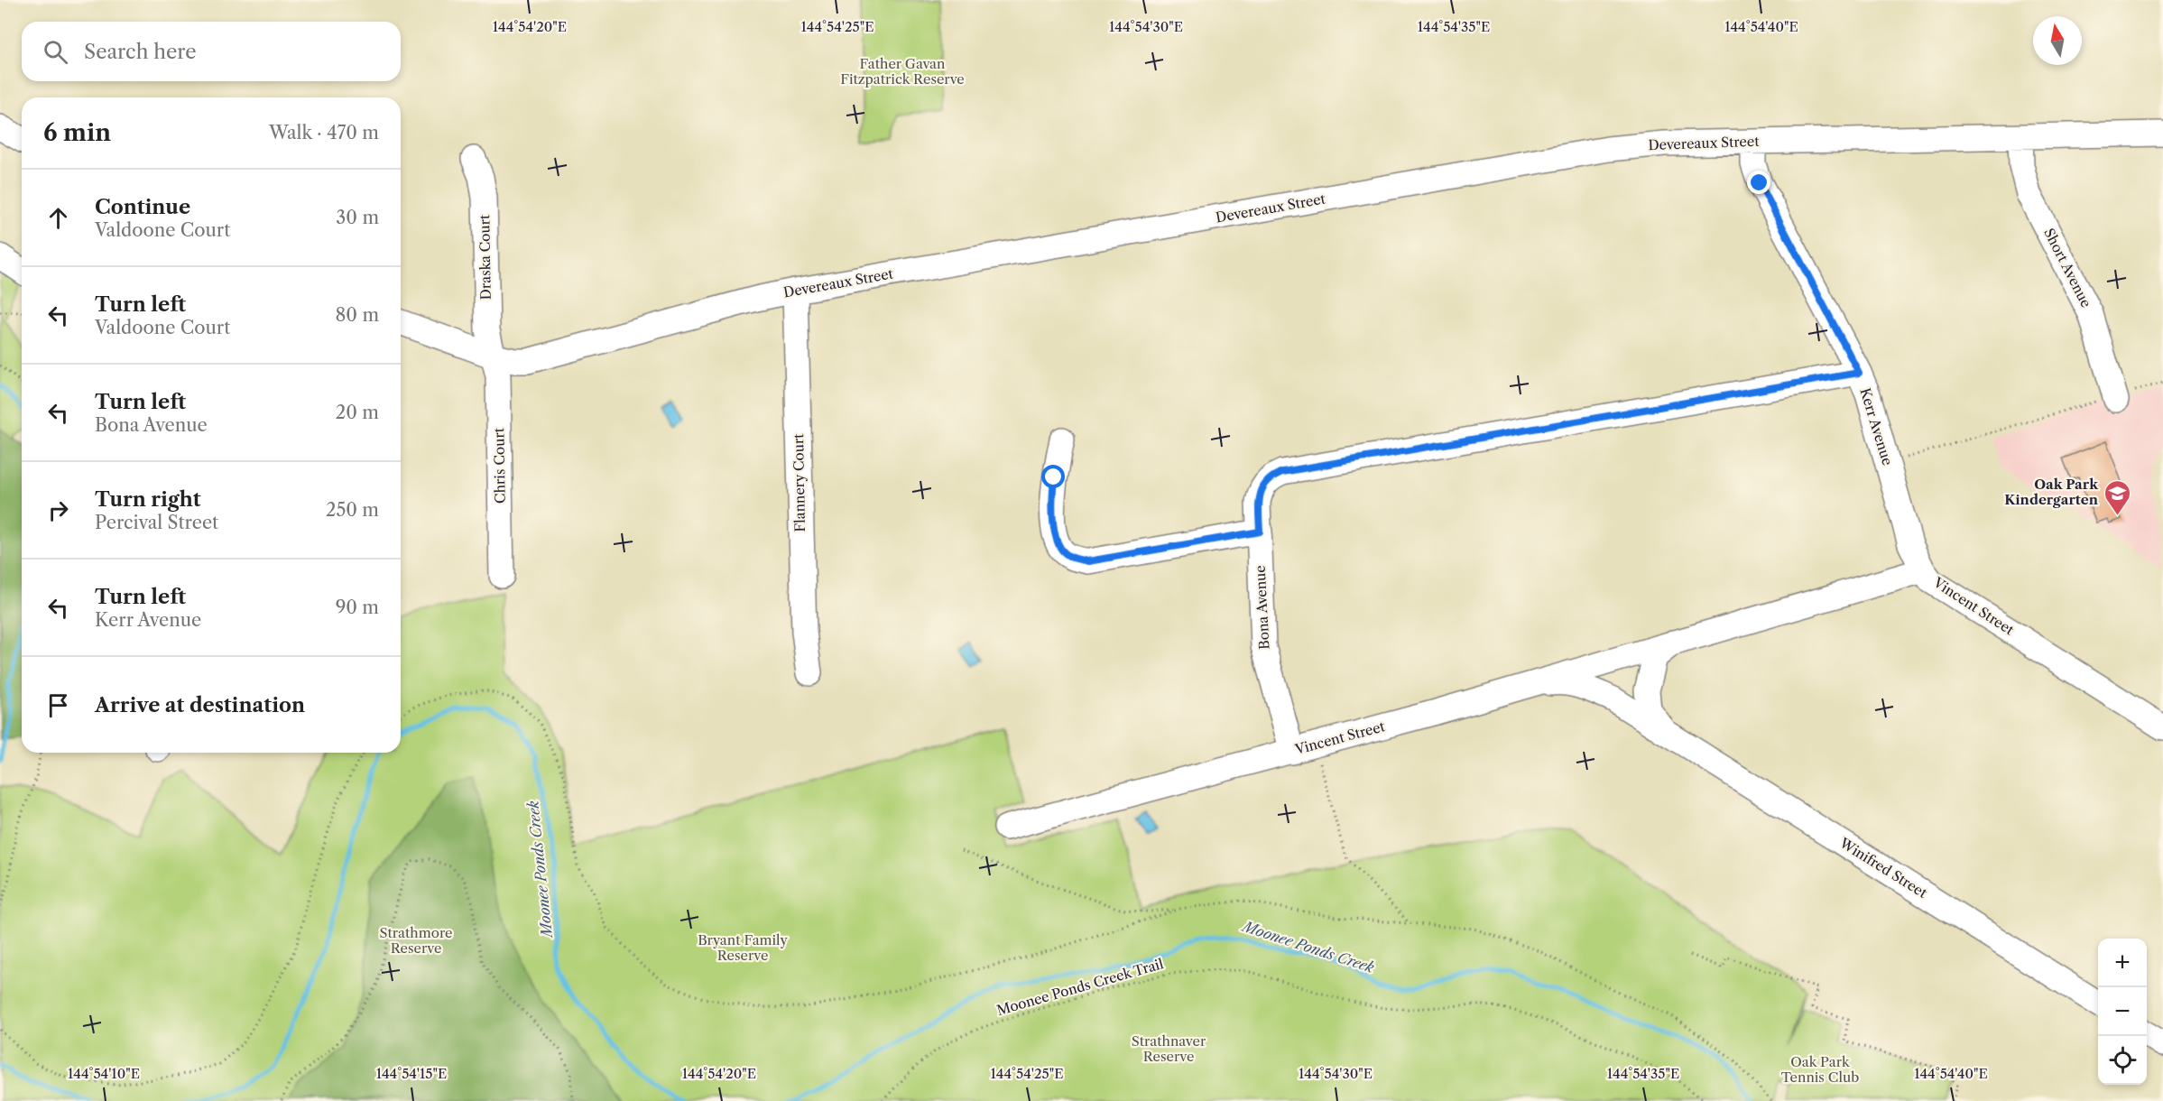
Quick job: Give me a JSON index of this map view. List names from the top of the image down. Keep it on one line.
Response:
{"streets":{"street":["Devereaux Street","Draska Court","Short Avenue","Kerr Avenue","Chris Court","Flannery Court","Vincent Street","Bona Avenue","Winifred Street"],"path":["Moonee Ponds Creek Trail"]},"crossings":[["Devereaux Street","Draska Court"],["Devereaux Street","Short Avenue"],["Devereaux Street","Kerr Avenue"],["Devereaux Street","Chris Court"],["Devereaux Street","Flannery Court"],["Draska Court","Chris Court"],["Kerr Avenue","Vincent Street"],["Kerr Avenue","Bona Avenue"],["Vincent Street","Bona Avenue"],["Vincent Street","Winifred Street"]],"water":["Moonee Ponds Creek"],"parks":["Father Gavan Fitzpatrick Reserve","Strathmore Reserve","Bryant Family Reserve","Strathnaver Reserve","Oak Park Tennis Club"],"places":{"school or university":["Oak Park Kindergarten"]},"north":"top","page":{"search":"Search here","heading":["6 min","Walk · 470 m"],"list":[["Continue","Valdoone Court","30 m"],["Turn left","Valdoone Court","80 m"],["Turn left","Bona Avenue","20 m"],["Turn right","Percival Street","250 m"],["Turn left","Kerr Avenue","90 m"],"Arrive at destination"],"map_buttons":["+","−"]},"coordinates":["144°54'20\"E","144°54'25\"E","144°54'30\"E","144°54'35\"E","144°54'40\"E","144°54'10\"E","144°54'15\"E"]}
